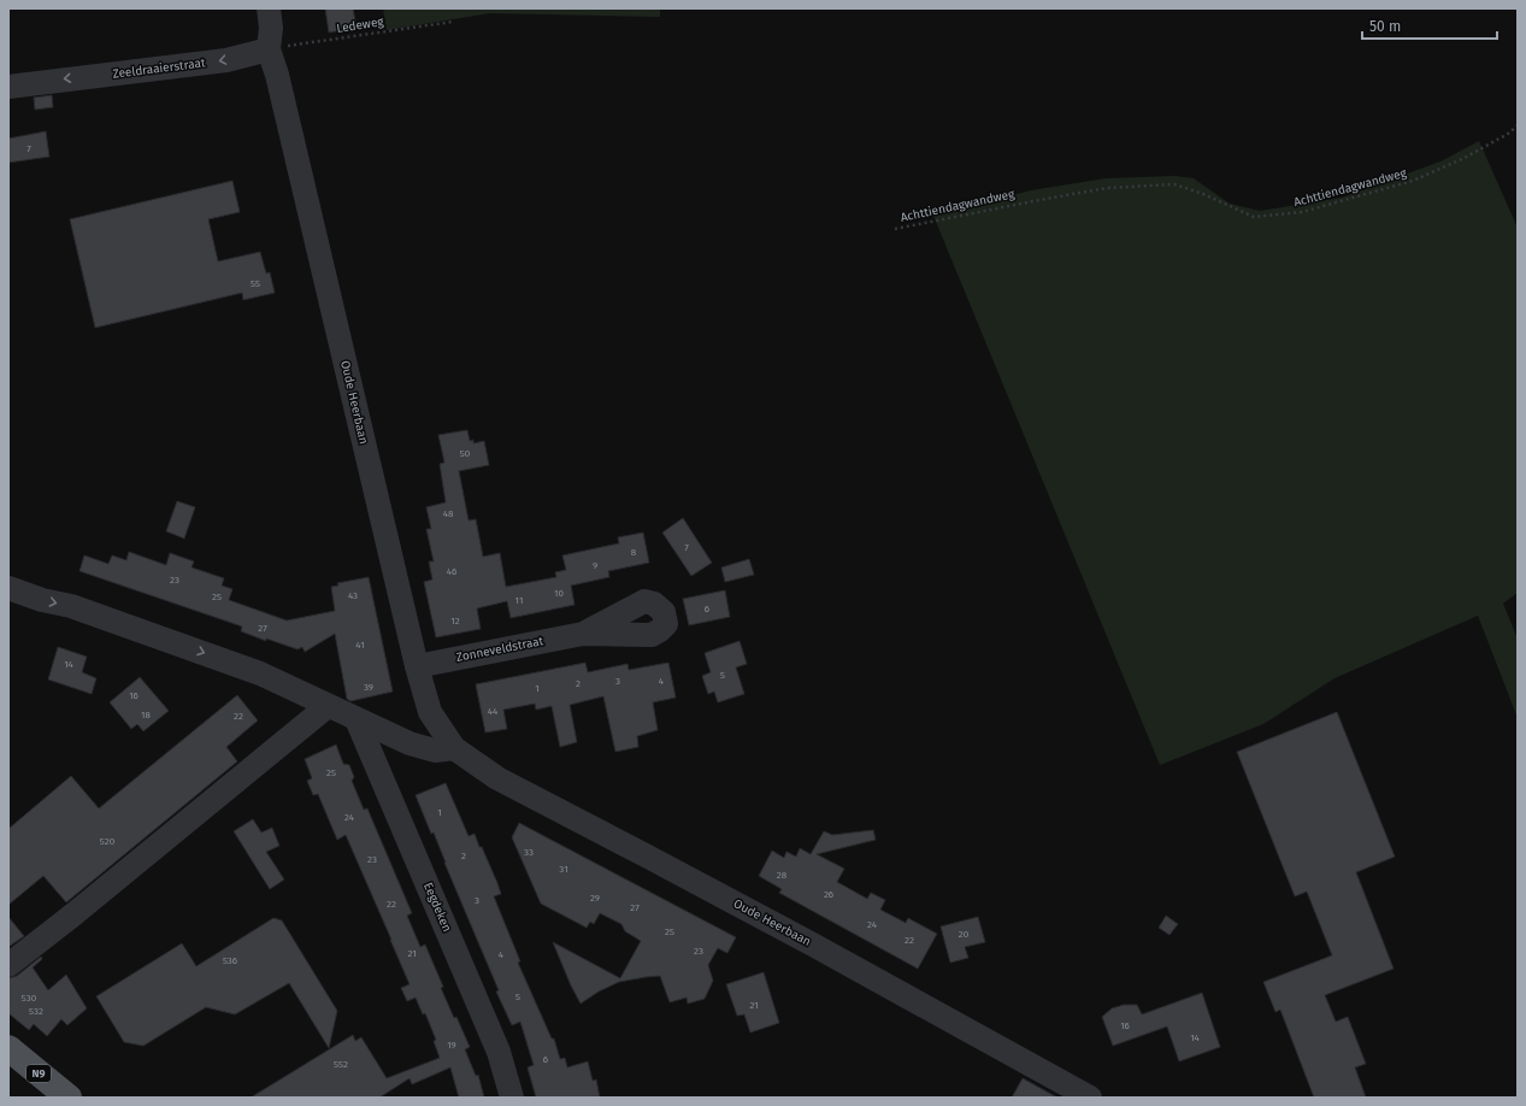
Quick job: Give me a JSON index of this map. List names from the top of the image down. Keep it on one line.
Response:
{"streets":{"main road":["N9"],"street":["Zeeldraaierstraat","Oude Heerbaan","Zonneveldstraat","Eegdeken"],"path":["Ledeweg","Achttiendagwandweg"]},"crossings":[["Ledeweg","Zeeldraaierstraat"],["Ledeweg","Oude Heerbaan"],["Zeeldraaierstraat","Oude Heerbaan"],["Oude Heerbaan","Zonneveldstraat"]],"one_way":["Zeeldraaierstraat"],"house_numbers":["7","55","50","48","7","8","9","46","23","10","43","25","11","6","12","27","41","14","5","3","4","2","39","1","16","44","18","22","25","1","24","520","33","2","23","31","28","26","29","3","22","27","24","25","20","22","23","21","4","536","5","530","21","532","16","14","19","6","552"],"scale_bar":"50 m"}
